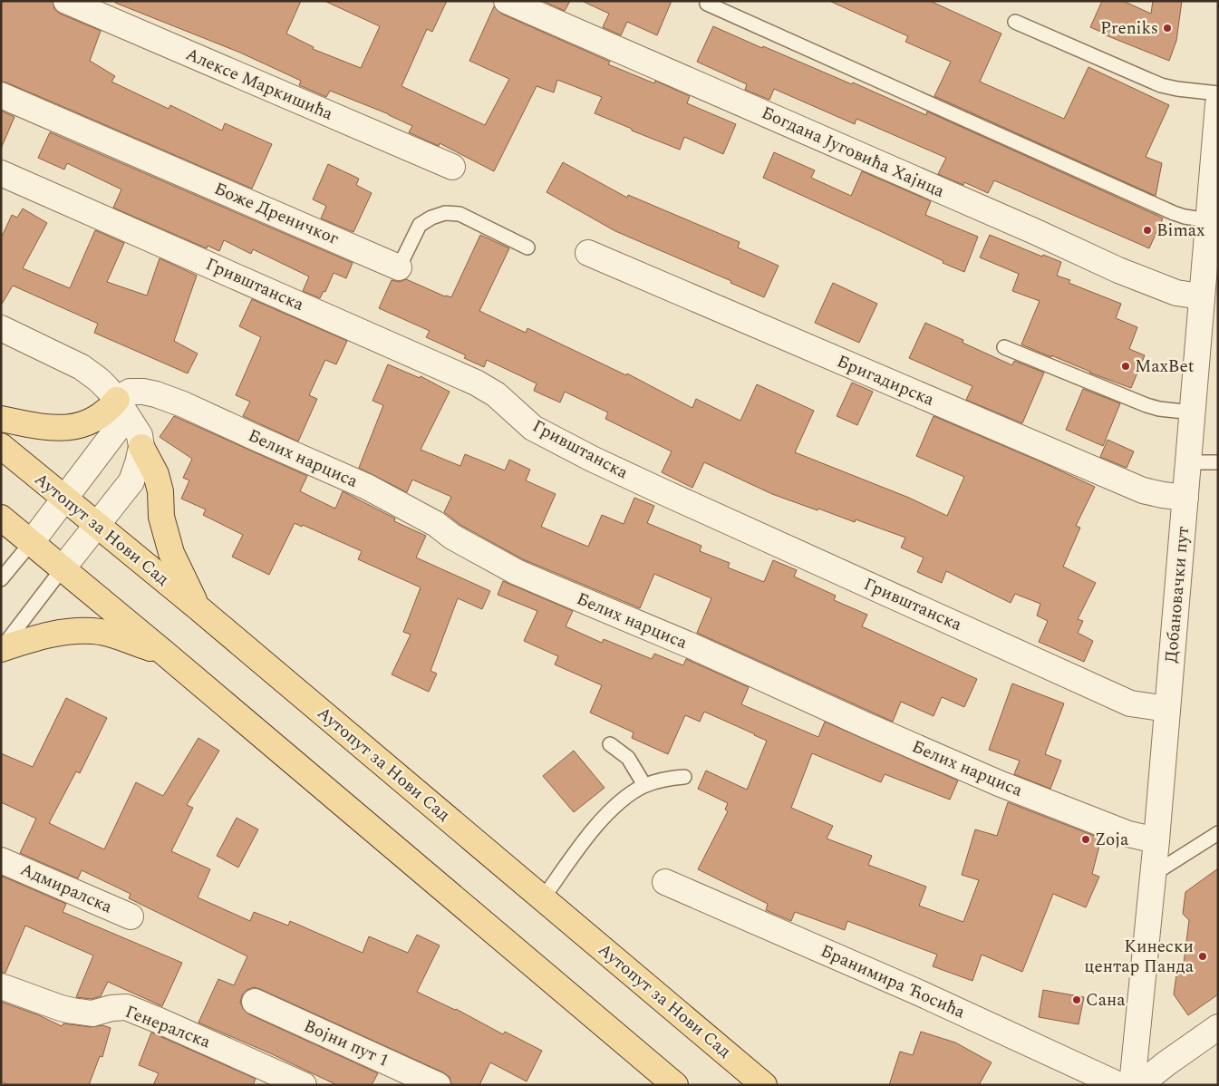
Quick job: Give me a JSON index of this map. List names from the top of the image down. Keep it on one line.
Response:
{"streets":{"main road":["Аутопут за Нови Сад"],"street":["Алексе Маркишића","Богдана Југовића Хајнца","Боже Дреничког","Гривштанска","Бригадирска","Белих нарциса","Добановачки пут","Адмиралска","Бранимира Ћосића","Генералска","Војни пут 1"]},"crossings":[["Богдана Југовића Хајнца","Добановачки пут"],["Гривштанска","Добановачки пут"],["Бригадирска","Добановачки пут"],["Белих нарциса","Добановачки пут"]],"places":["Preniks","Bimax","MaxBet","Zoja","Кинески центар Панда","Сана"]}
